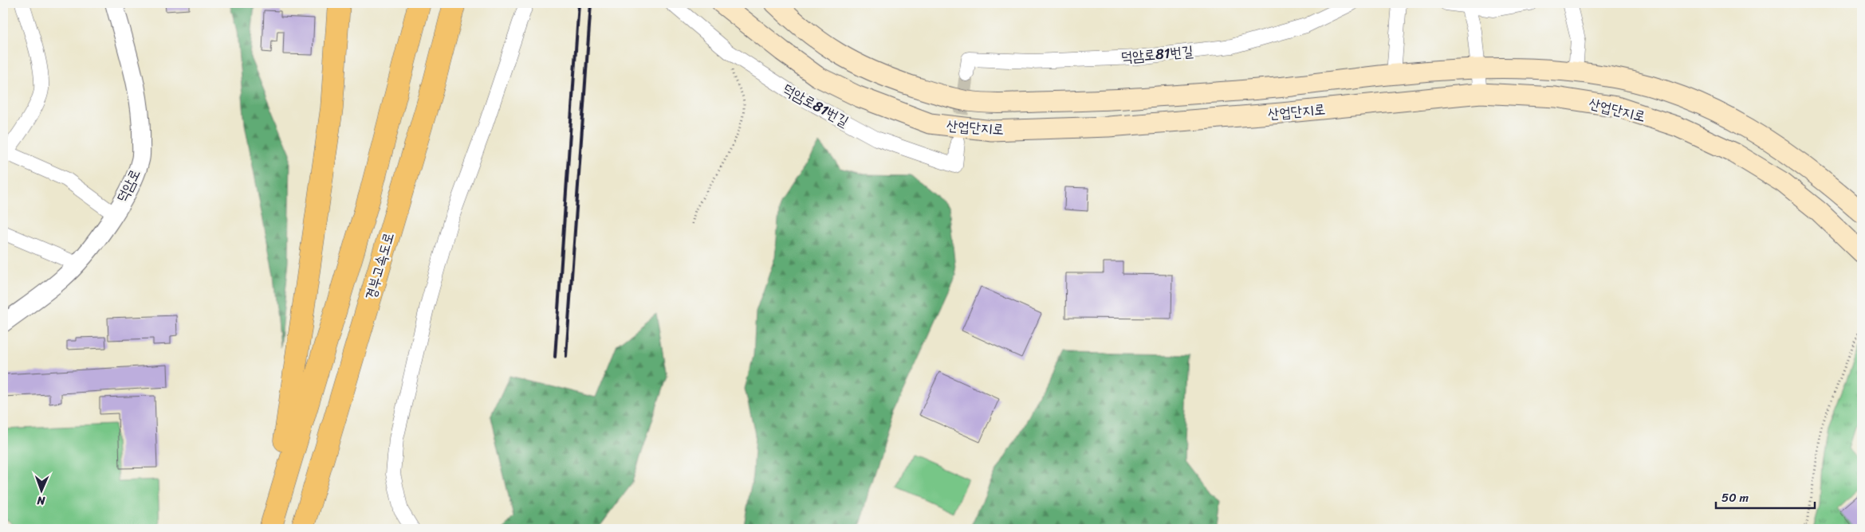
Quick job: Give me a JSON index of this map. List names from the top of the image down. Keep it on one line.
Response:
{"streets":{"highway":["경부고속도로"],"main road":["산업단지로"],"street":["덕암로81번길","덕암로"]},"scale_bar":"50 m","north":"bottom"}
